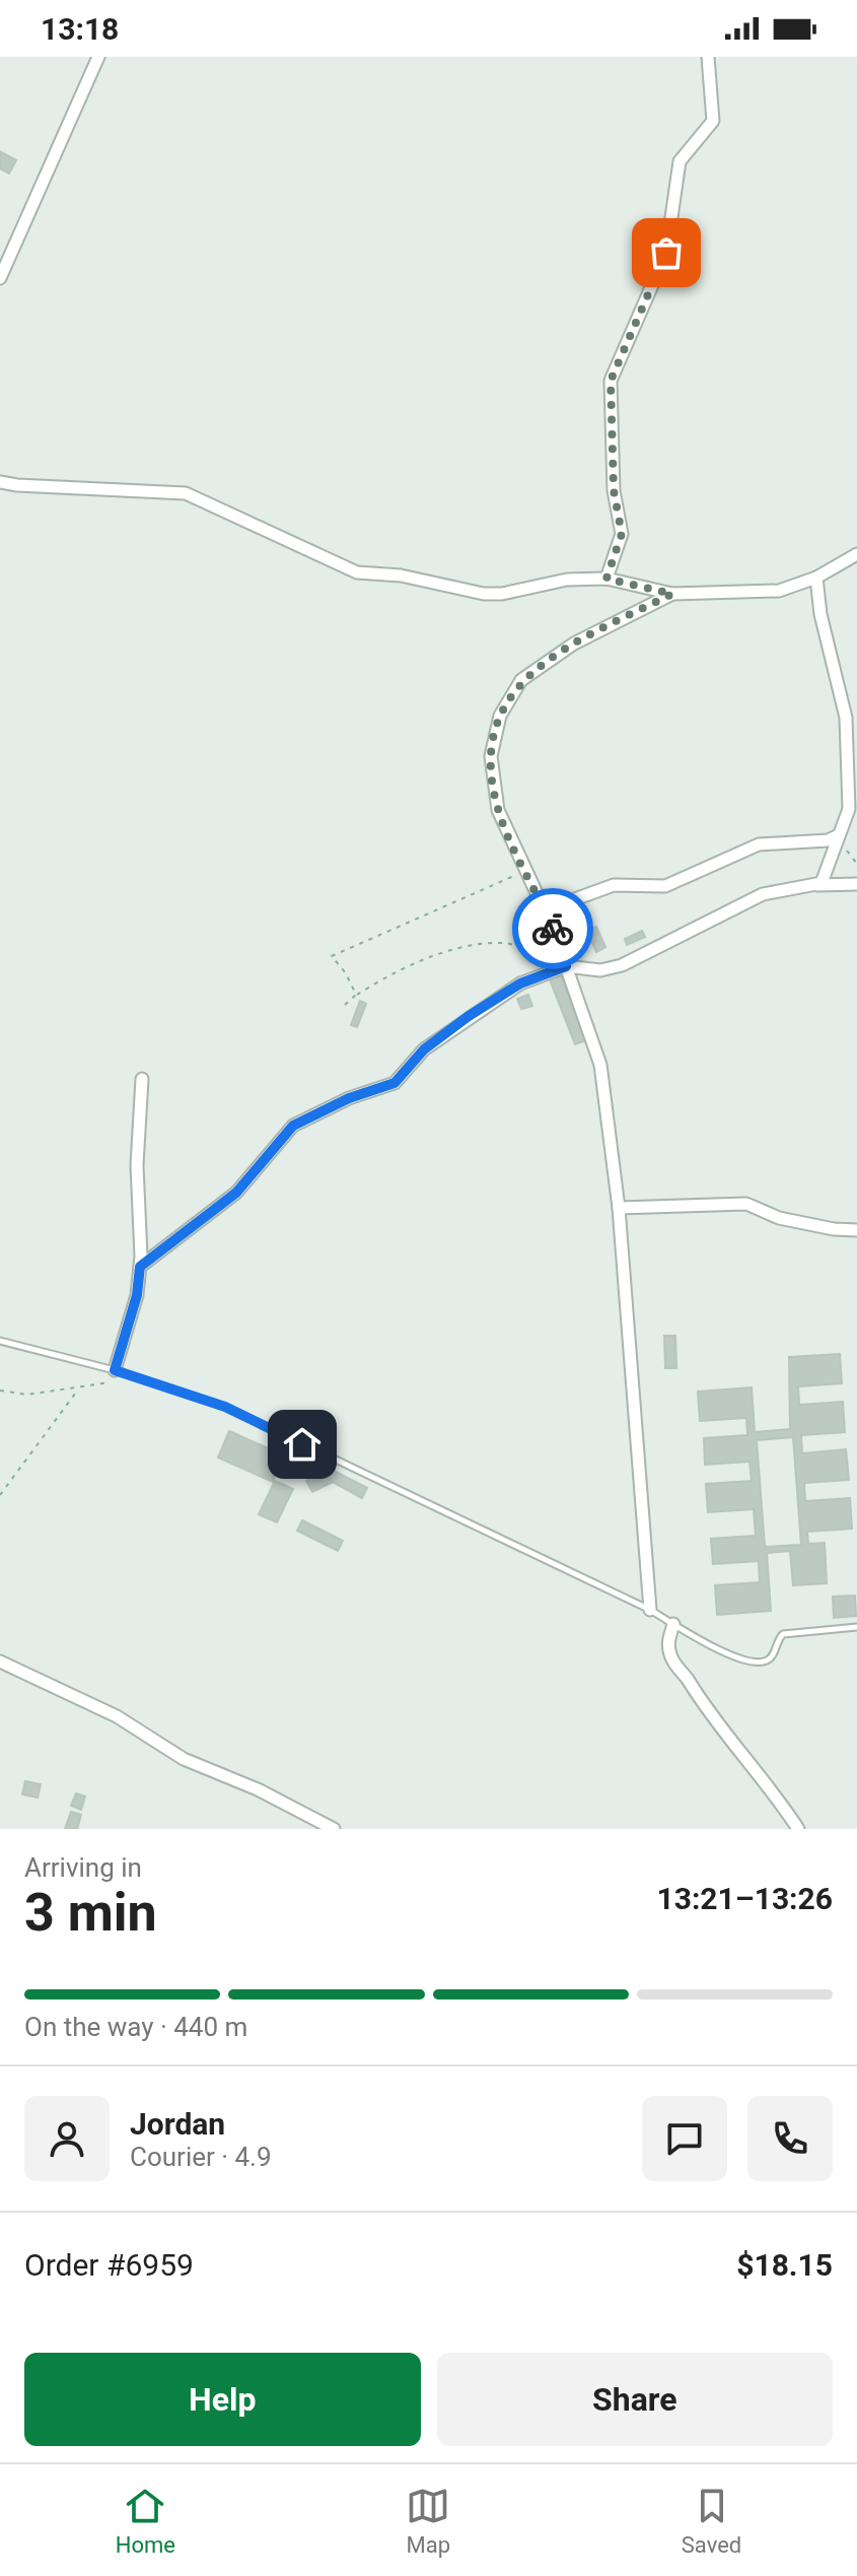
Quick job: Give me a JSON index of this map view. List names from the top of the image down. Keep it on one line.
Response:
{"page":{"status":"13:18","heading":["3 min","Arriving in","13:21–13:26"],"panel":["Jordan","Courier · 4.9","Order #6959","$18.15"],"bar":"On the way · 440 m","buttons":["Help","Share"],"tabs":["Home","Map","Saved"]}}
